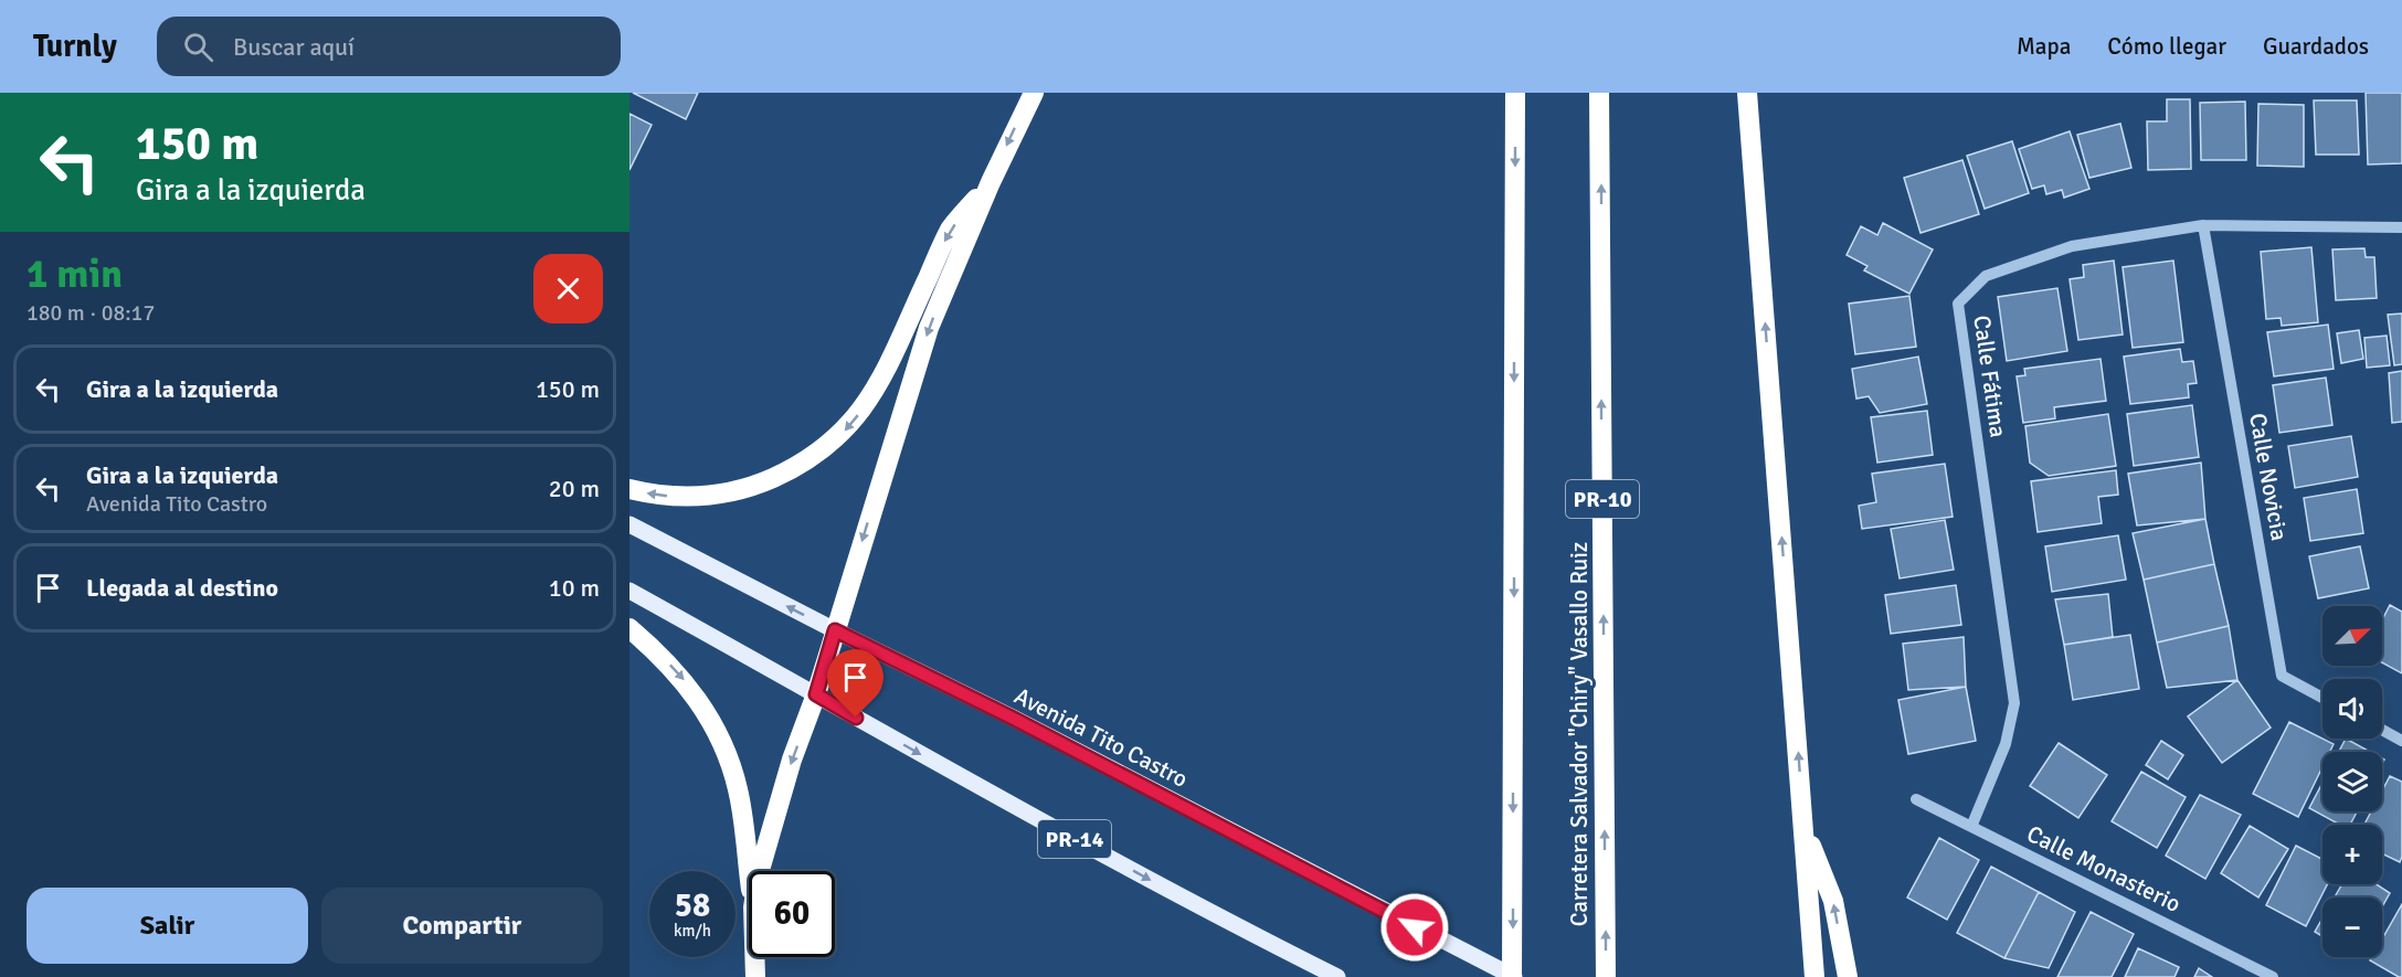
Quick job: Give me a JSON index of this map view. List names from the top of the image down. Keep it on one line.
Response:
{"streets":{"highway":["PR-10","Carretera Salvador \"Chiry\" Vasallo Ruiz"],"main road":["Avenida Tito Castro","PR-14"],"street":["Calle Fátima","Calle Novicia","Calle Monasterio"]},"crossings":[["Calle Fátima","Calle Novicia"],["Calle Fátima","Calle Monasterio"]],"north":"top right","page":{"header":"Turnly","search":"Buscar aquí","nav":["Mapa","Cómo llegar","Guardados"],"turn":["150 m","Gira a la izquierda"],"heading":["1 min","180 m · 08:17"],"list":[{"name":"Gira a la izquierda","value":"150 m"},{"name":"Gira a la izquierda","note":"Avenida Tito Castro","value":"20 m"},{"name":"Llegada al destino","value":"10 m"}],"map_buttons":["+","−"],"speed":"58 km/h","limit":"60","buttons":["Salir","Compartir"]}}
